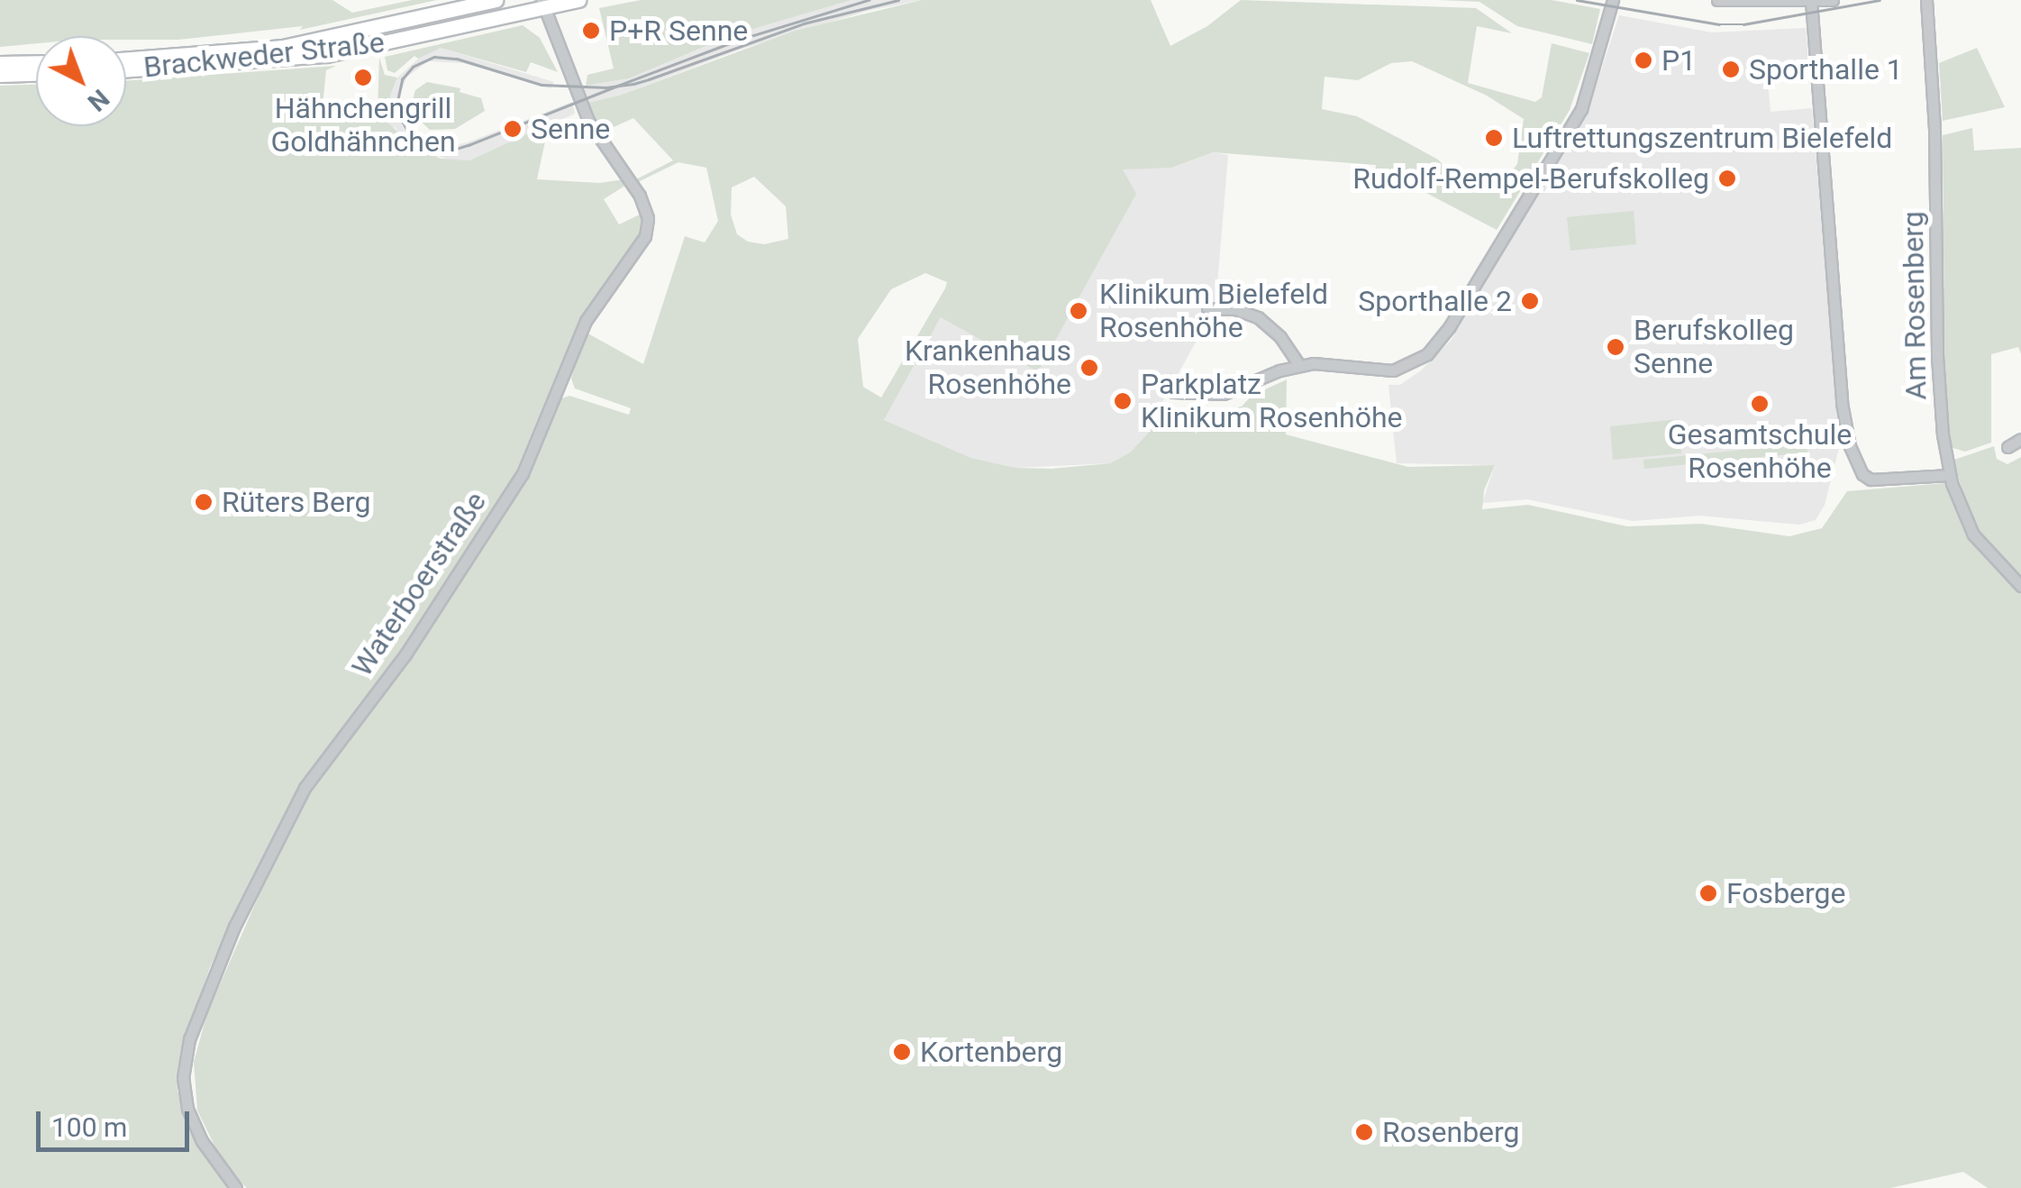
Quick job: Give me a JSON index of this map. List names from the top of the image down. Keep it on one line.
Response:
{"streets":{"main road":["Brackweder Straße"],"street":["Am Rosenberg","Waterboerstraße"]},"crossings":[["Brackweder Straße","Waterboerstraße"]],"places":["P+R Senne","P1","Sporthalle 1","Hähnchengrill Goldhähnchen","Senne","Luftrettungszentrum Bielefeld","Rudolf-Rempel-Berufskolleg","Sporthalle 2","Klinikum Bielefeld Rosenhöhe","Berufskolleg Senne","Krankenhaus Rosenhöhe","Parkplatz Klinikum Rosenhöhe","Gesamtschule Rosenhöhe","Rüters Berg","Fosberge","Kortenberg","Rosenberg"],"scale_bar":"100 m","north":"bottom right"}
